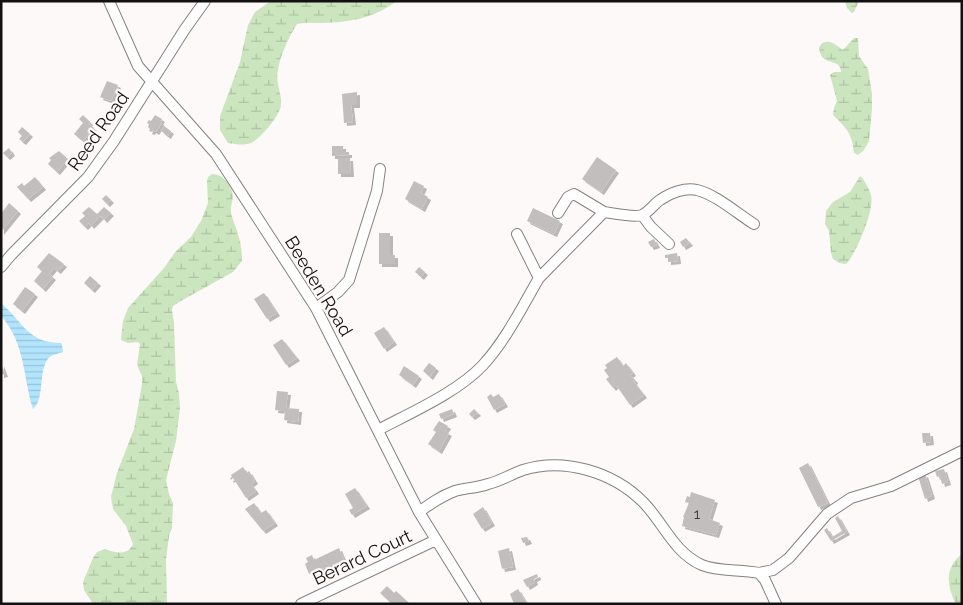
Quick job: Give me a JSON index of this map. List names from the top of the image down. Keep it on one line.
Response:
{"streets":{"street":["Reed Road","Beeden Road","Berard Court"]},"crossings":[["Reed Road","Beeden Road"],["Beeden Road","Berard Court"]],"house_numbers":["1"]}
